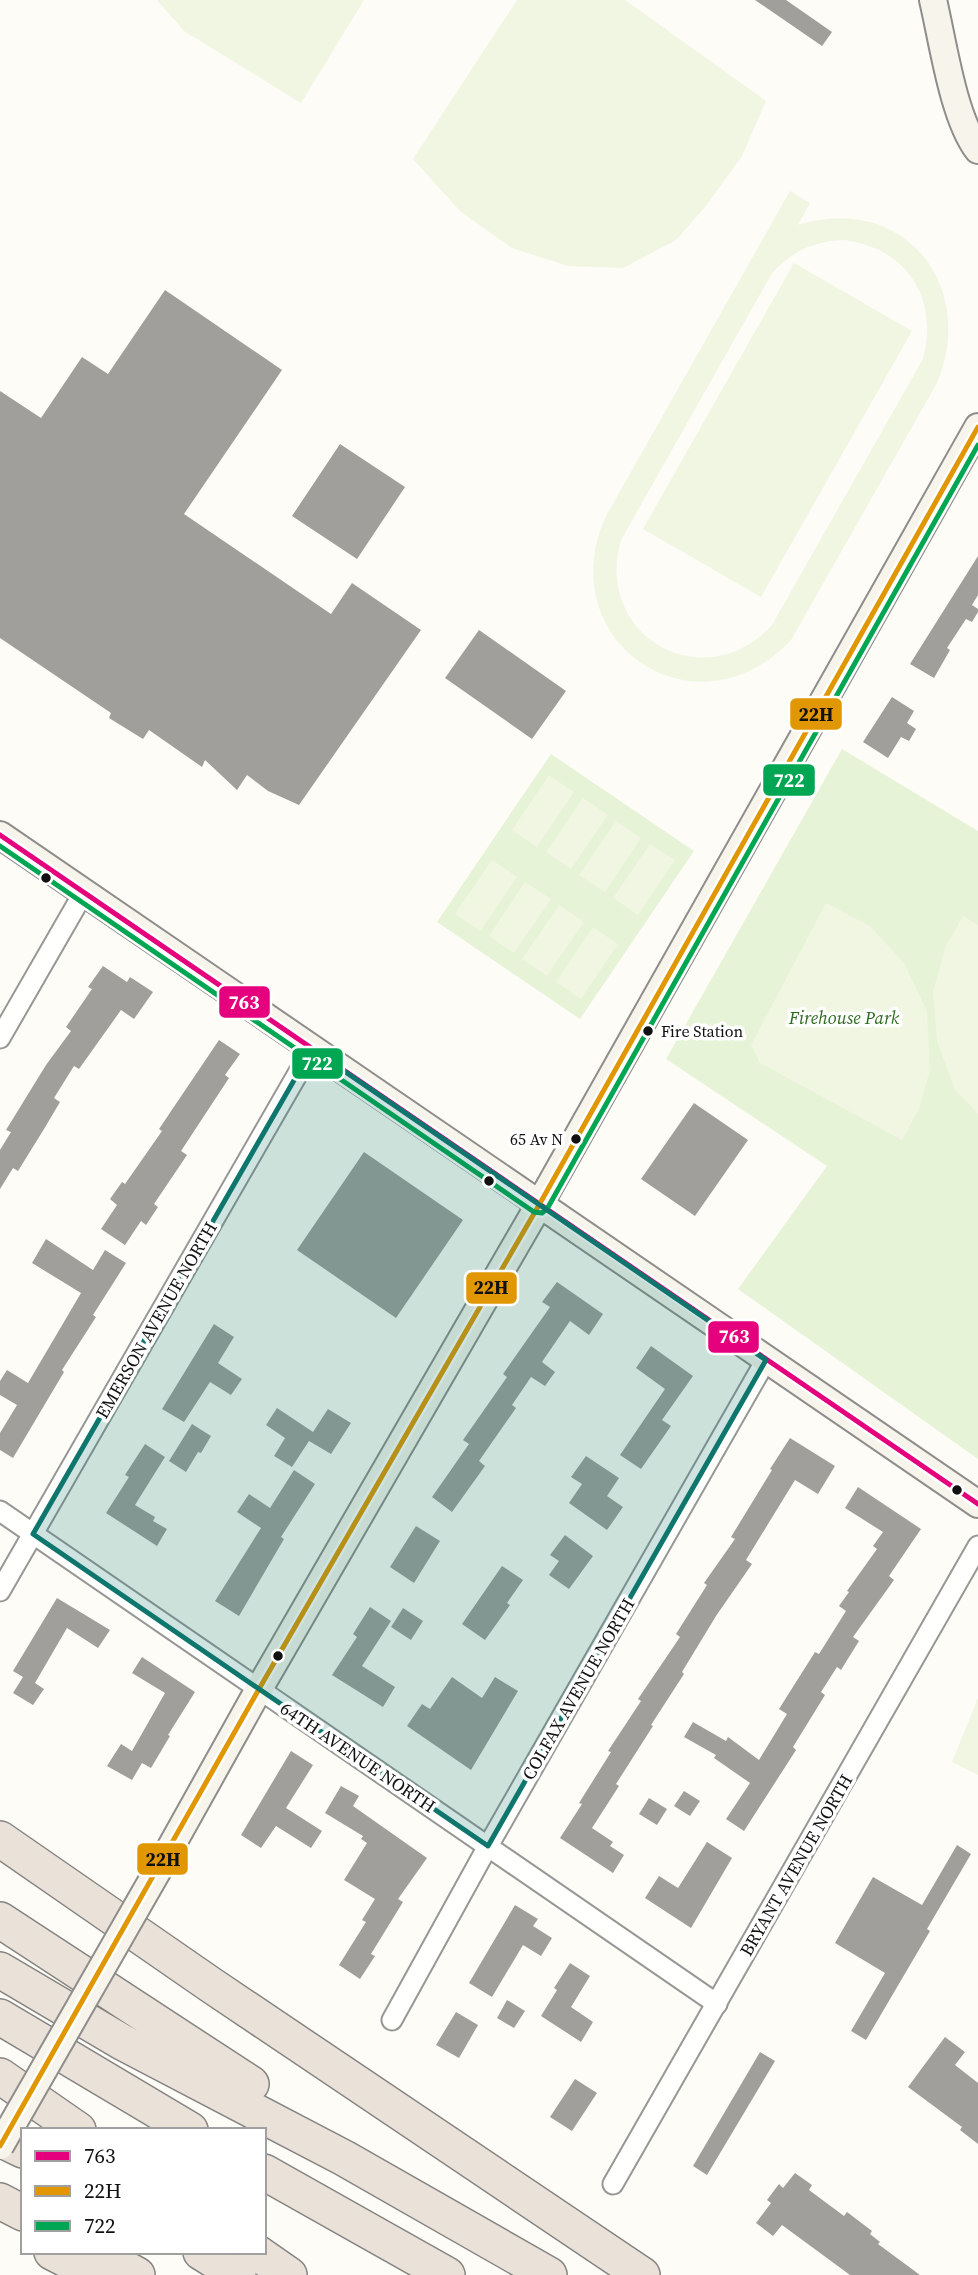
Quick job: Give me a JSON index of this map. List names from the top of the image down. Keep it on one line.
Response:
{"streets":{"street":["EMERSON AVENUE NORTH","COLFAX AVENUE NORTH","64TH AVENUE NORTH","BRYANT AVENUE NORTH"]},"crossings":[["EMERSON AVENUE NORTH","64TH AVENUE NORTH"],["COLFAX AVENUE NORTH","64TH AVENUE NORTH"],["64TH AVENUE NORTH","BRYANT AVENUE NORTH"]],"parks":["Firehouse Park"],"places":["Fire Station","65 Av N"],"lines":["transit line 22H","transit line 722","transit line 763"],"legend":["763","22H","722"]}
